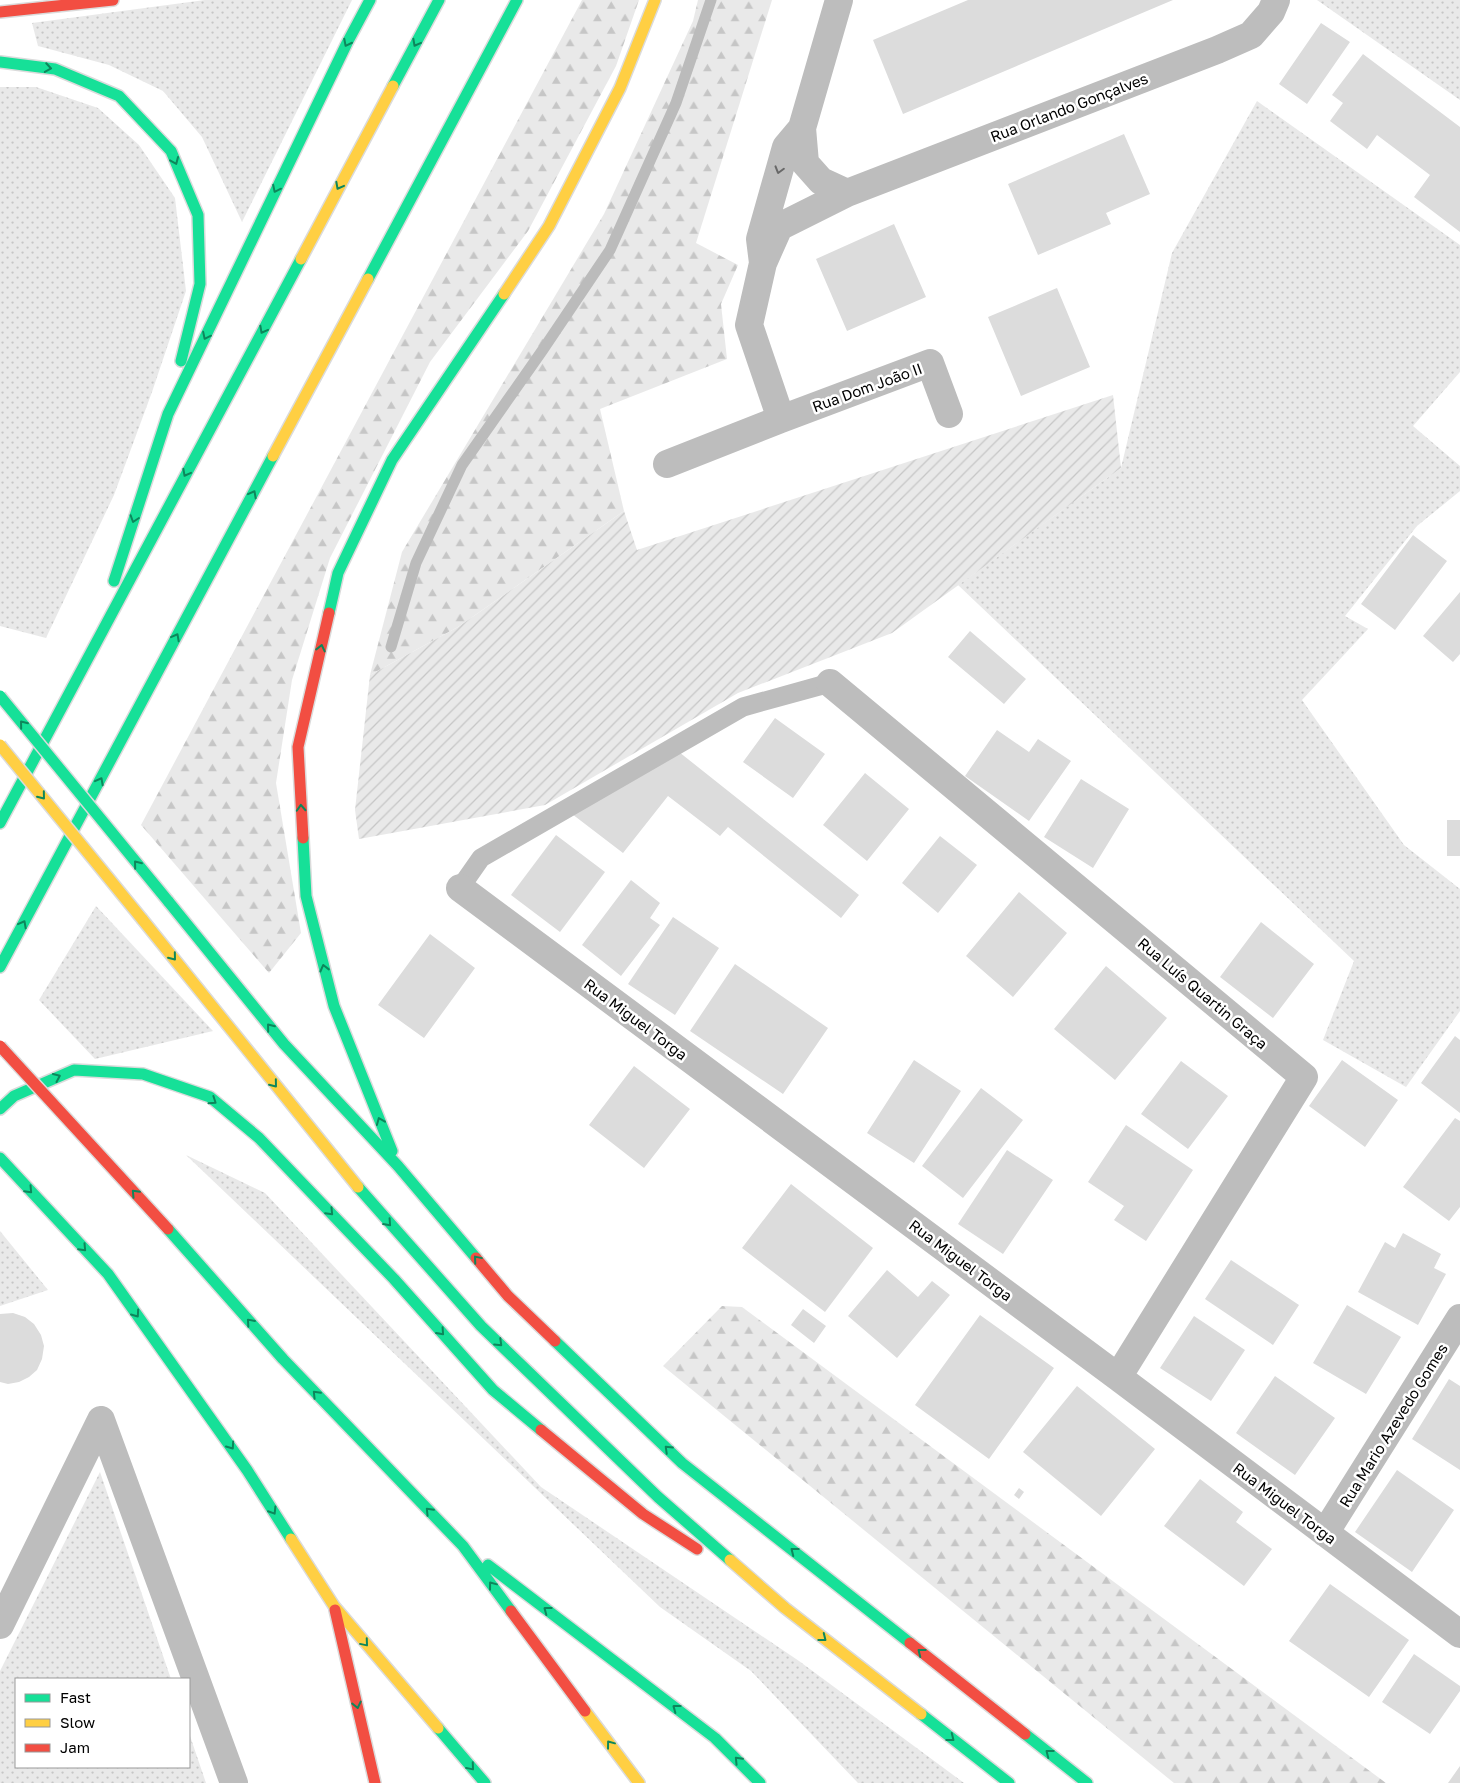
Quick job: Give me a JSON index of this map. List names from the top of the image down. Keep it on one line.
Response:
{"streets":{"street":["Rua Orlando Gonçalves","Rua Dom João II","Rua Luís Quartin Graça","Rua Miguel Torga","Rua Mario Azevedo Gomes"]},"crossings":[["Rua Luís Quartin Graça","Rua Miguel Torga"],["Rua Miguel Torga","Rua Mario Azevedo Gomes"]],"legend":["Fast","Slow","Jam"]}
